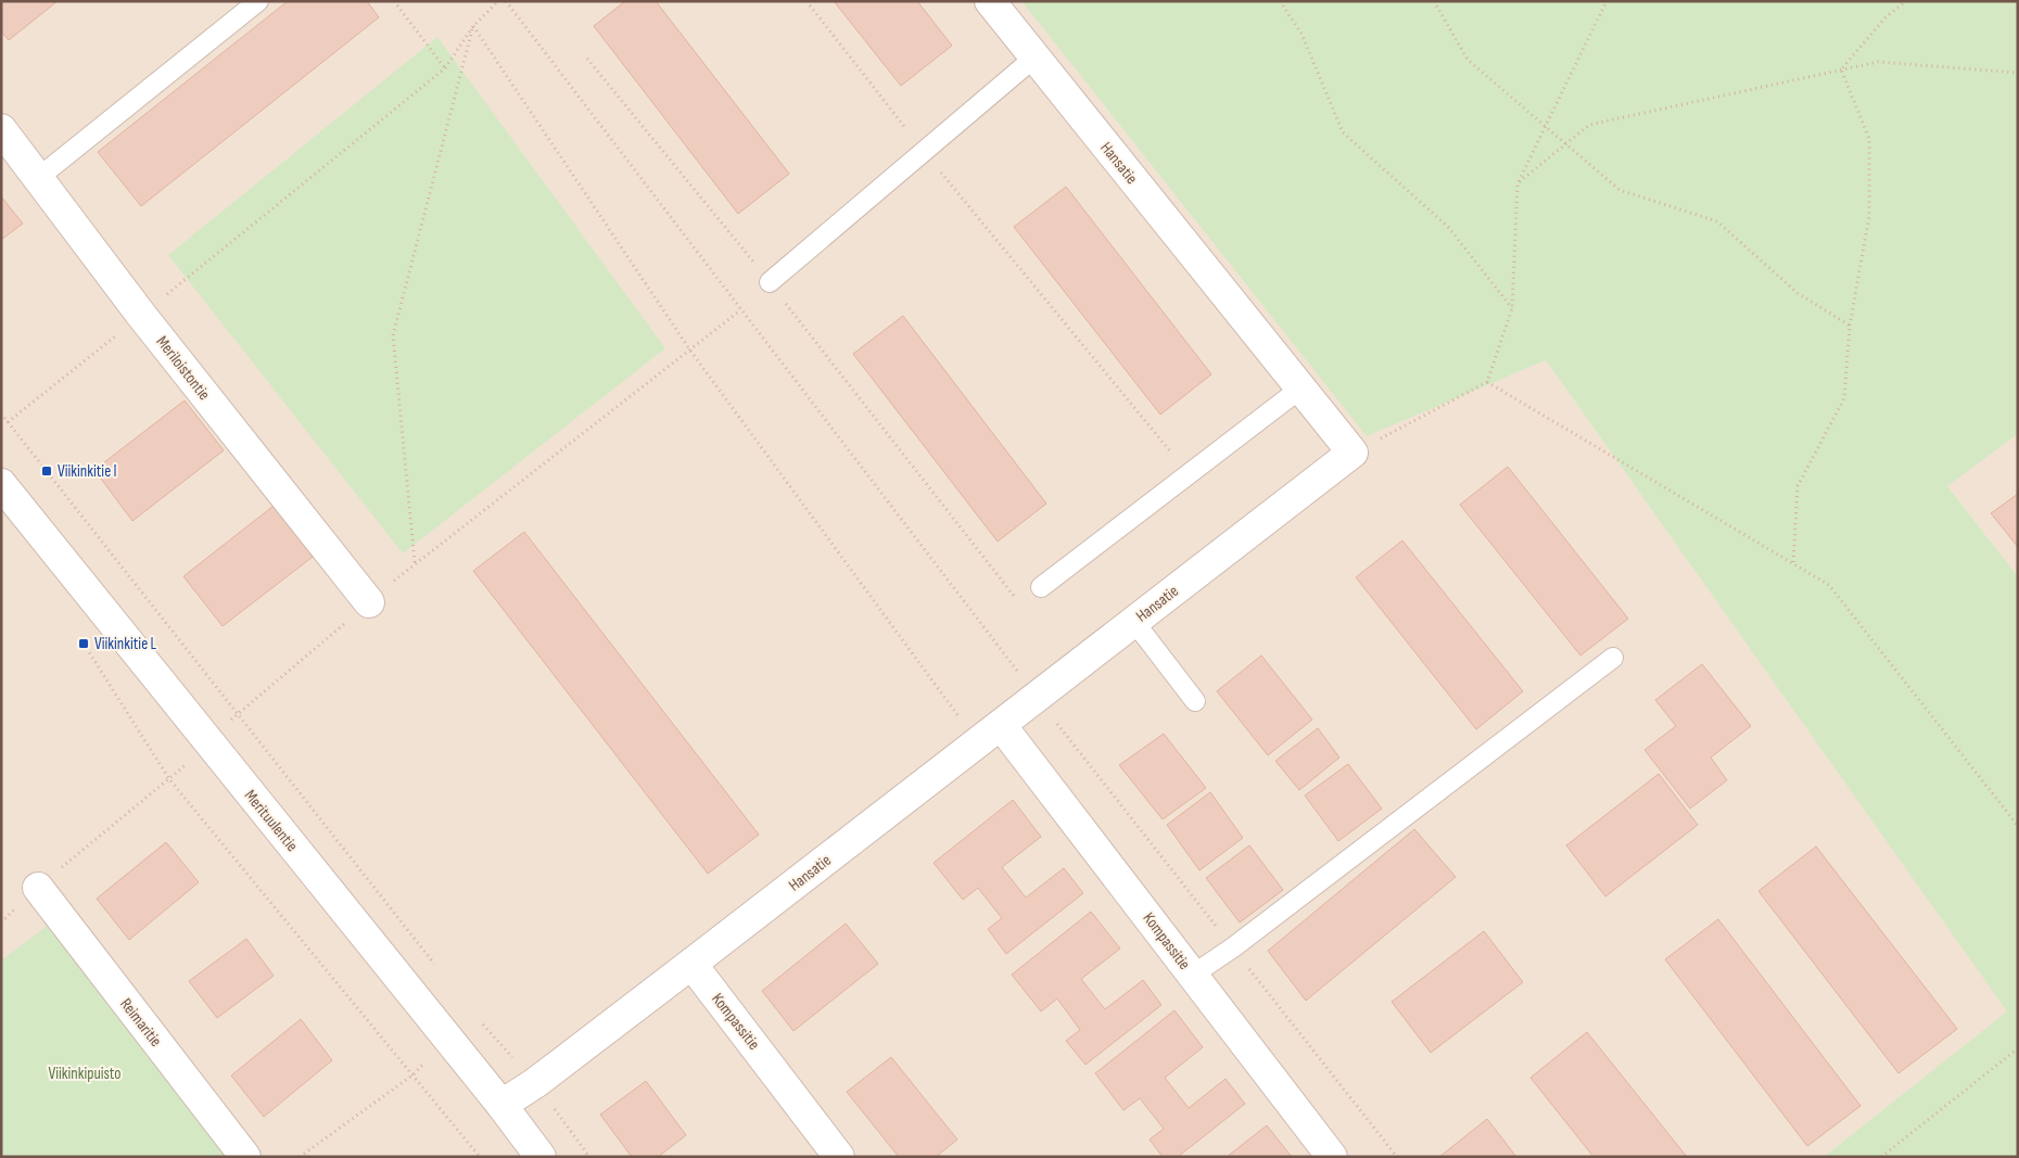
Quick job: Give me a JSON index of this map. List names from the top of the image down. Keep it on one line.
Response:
{"streets":{"street":["Hansatie","Meriloistontie","Merituulentie","Kompassitie","Reimaritie"]},"crossings":[["Hansatie","Merituulentie"],["Hansatie","Kompassitie"]],"parks":["Viikinkipuisto"],"places":{"transit":["Viikinkitie I","Viikinkitie L"]}}
